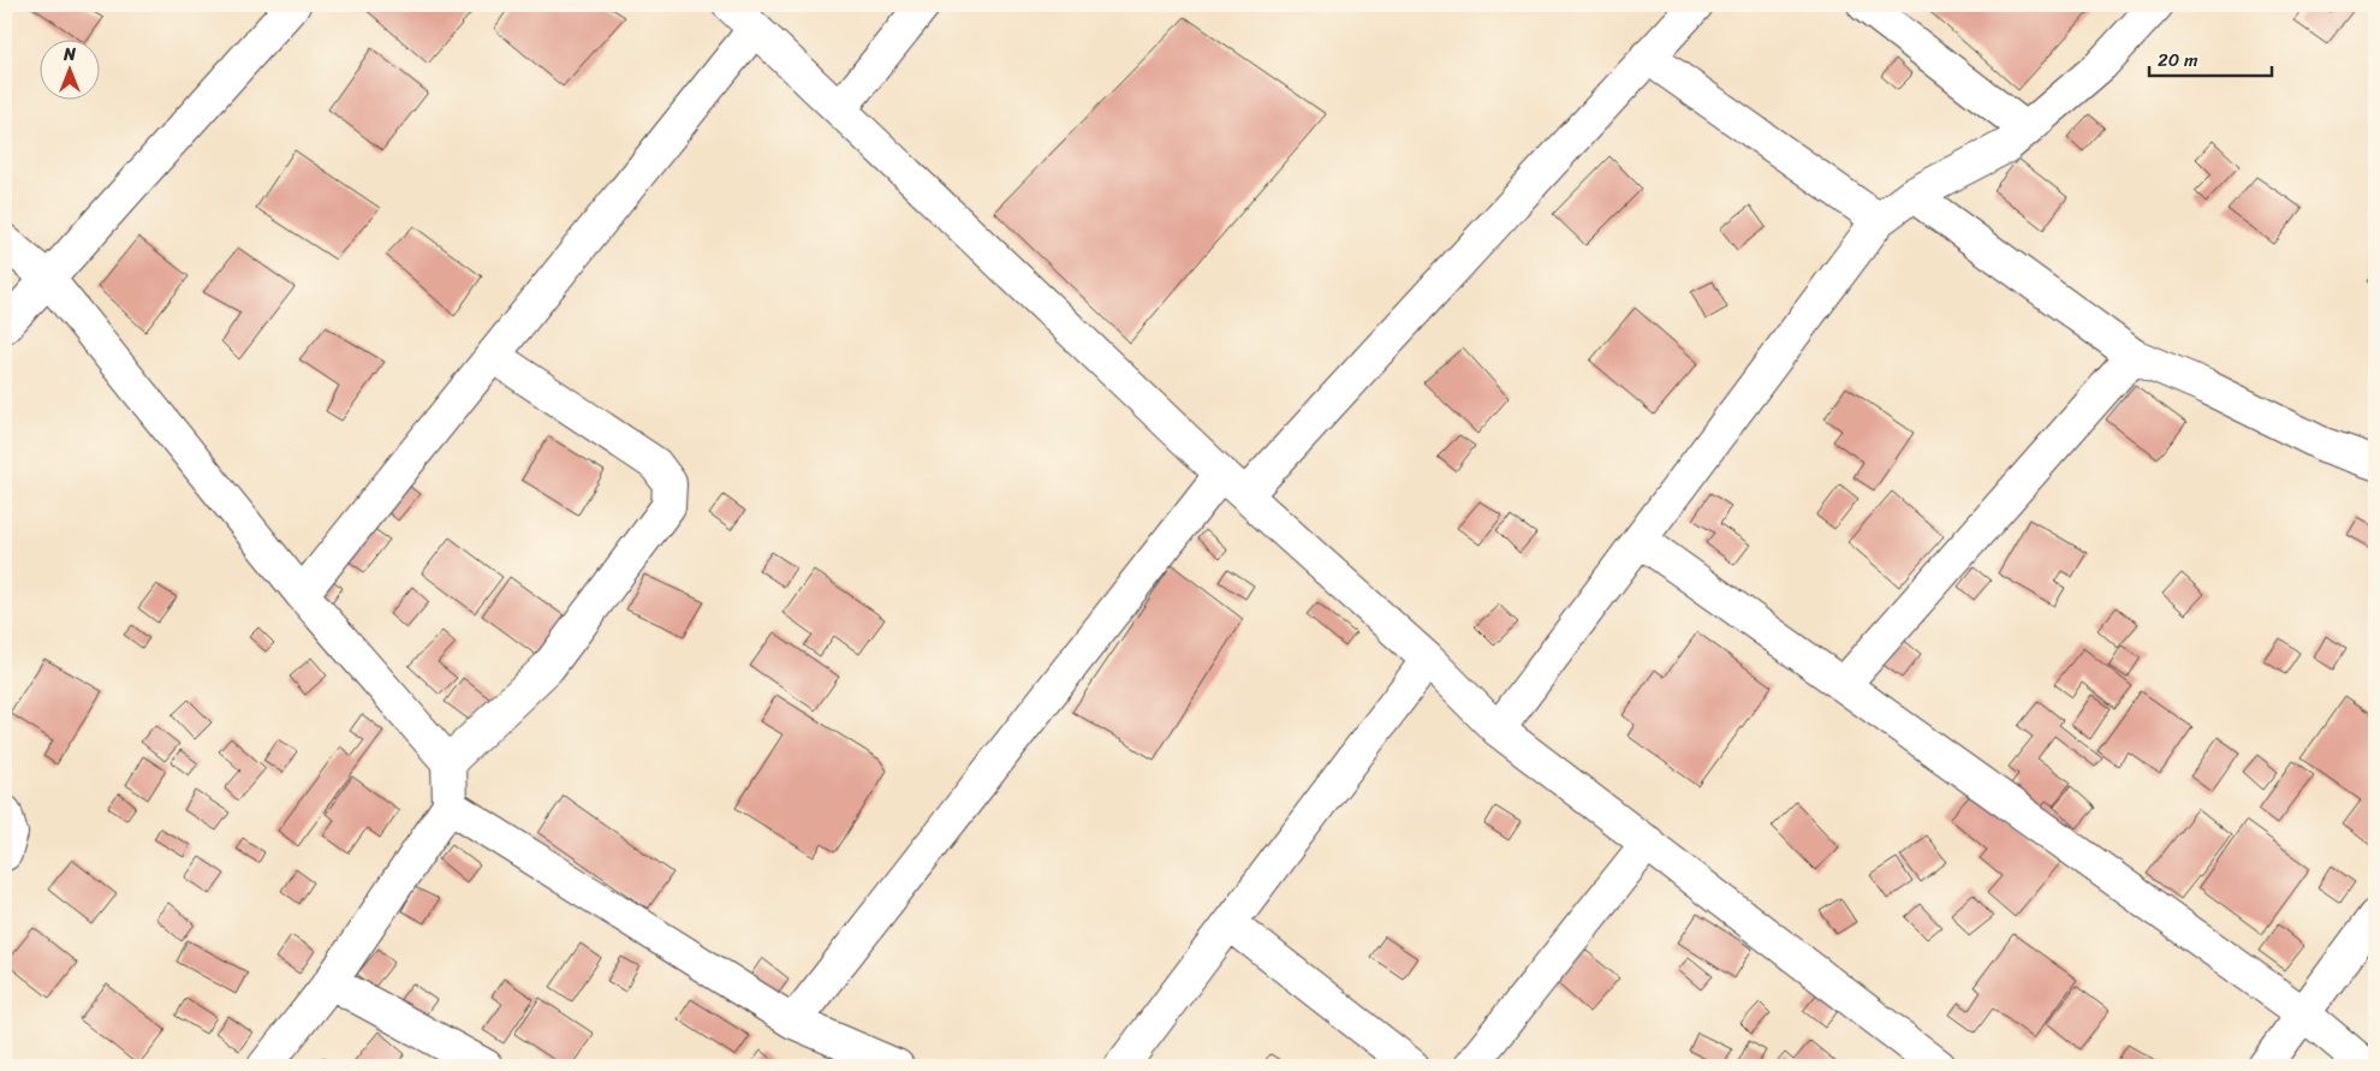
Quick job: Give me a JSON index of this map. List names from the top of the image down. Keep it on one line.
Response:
{"scale_bar":"20 m","north":"top"}
